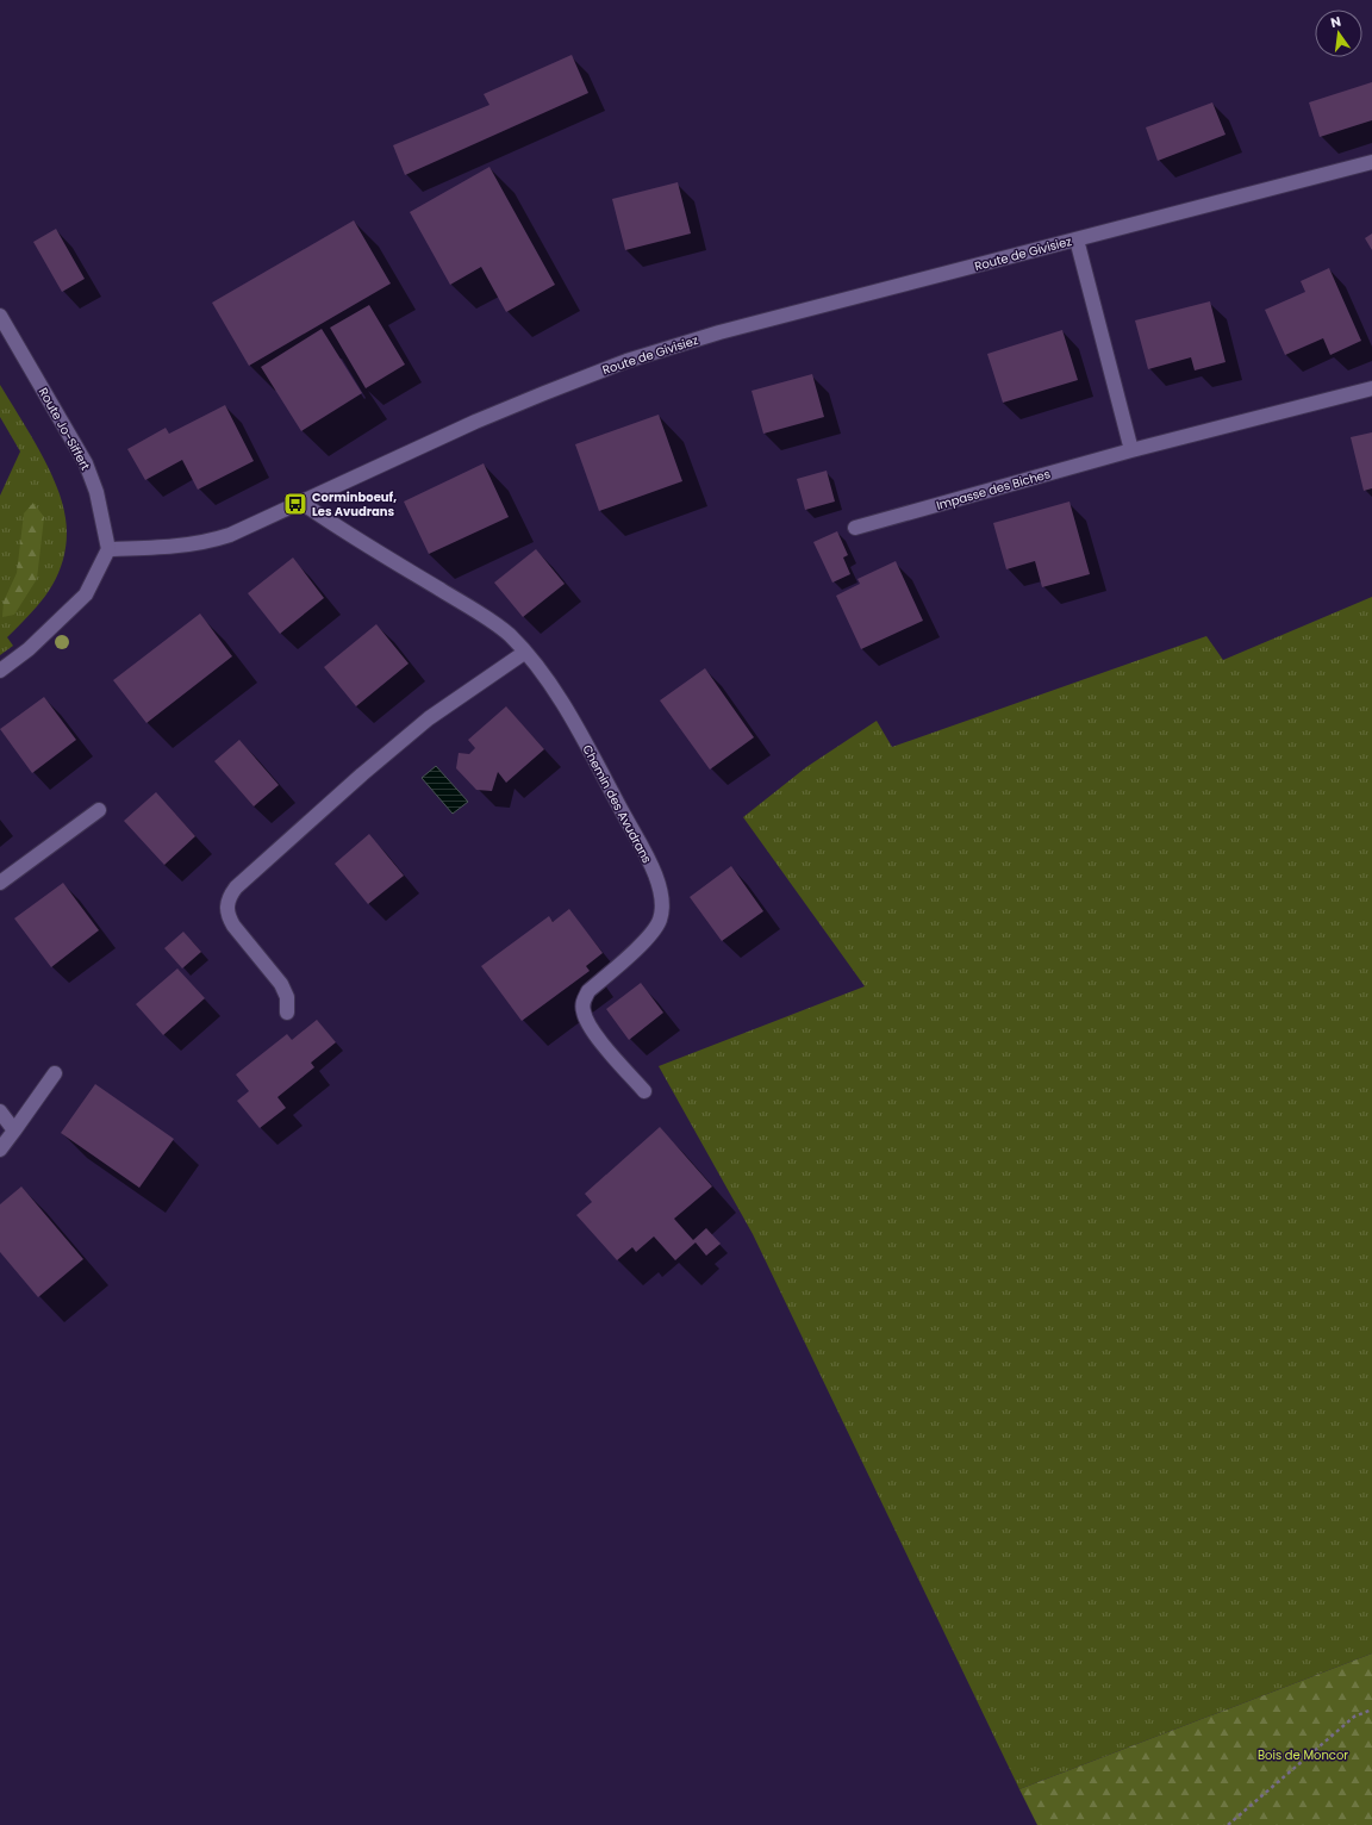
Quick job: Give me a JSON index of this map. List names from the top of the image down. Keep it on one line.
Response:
{"streets":{"street":["Route de Givisiez","Route Jo-Siffert","Impasse des Biches","Chemin des Avudrans"]},"crossings":[["Route de Givisiez","Route Jo-Siffert"],["Route de Givisiez","Chemin des Avudrans"]],"parks":["Bois de Moncor"],"places":{"bus stop":["Corminboeuf, Les Avudrans"]},"north":"top"}
